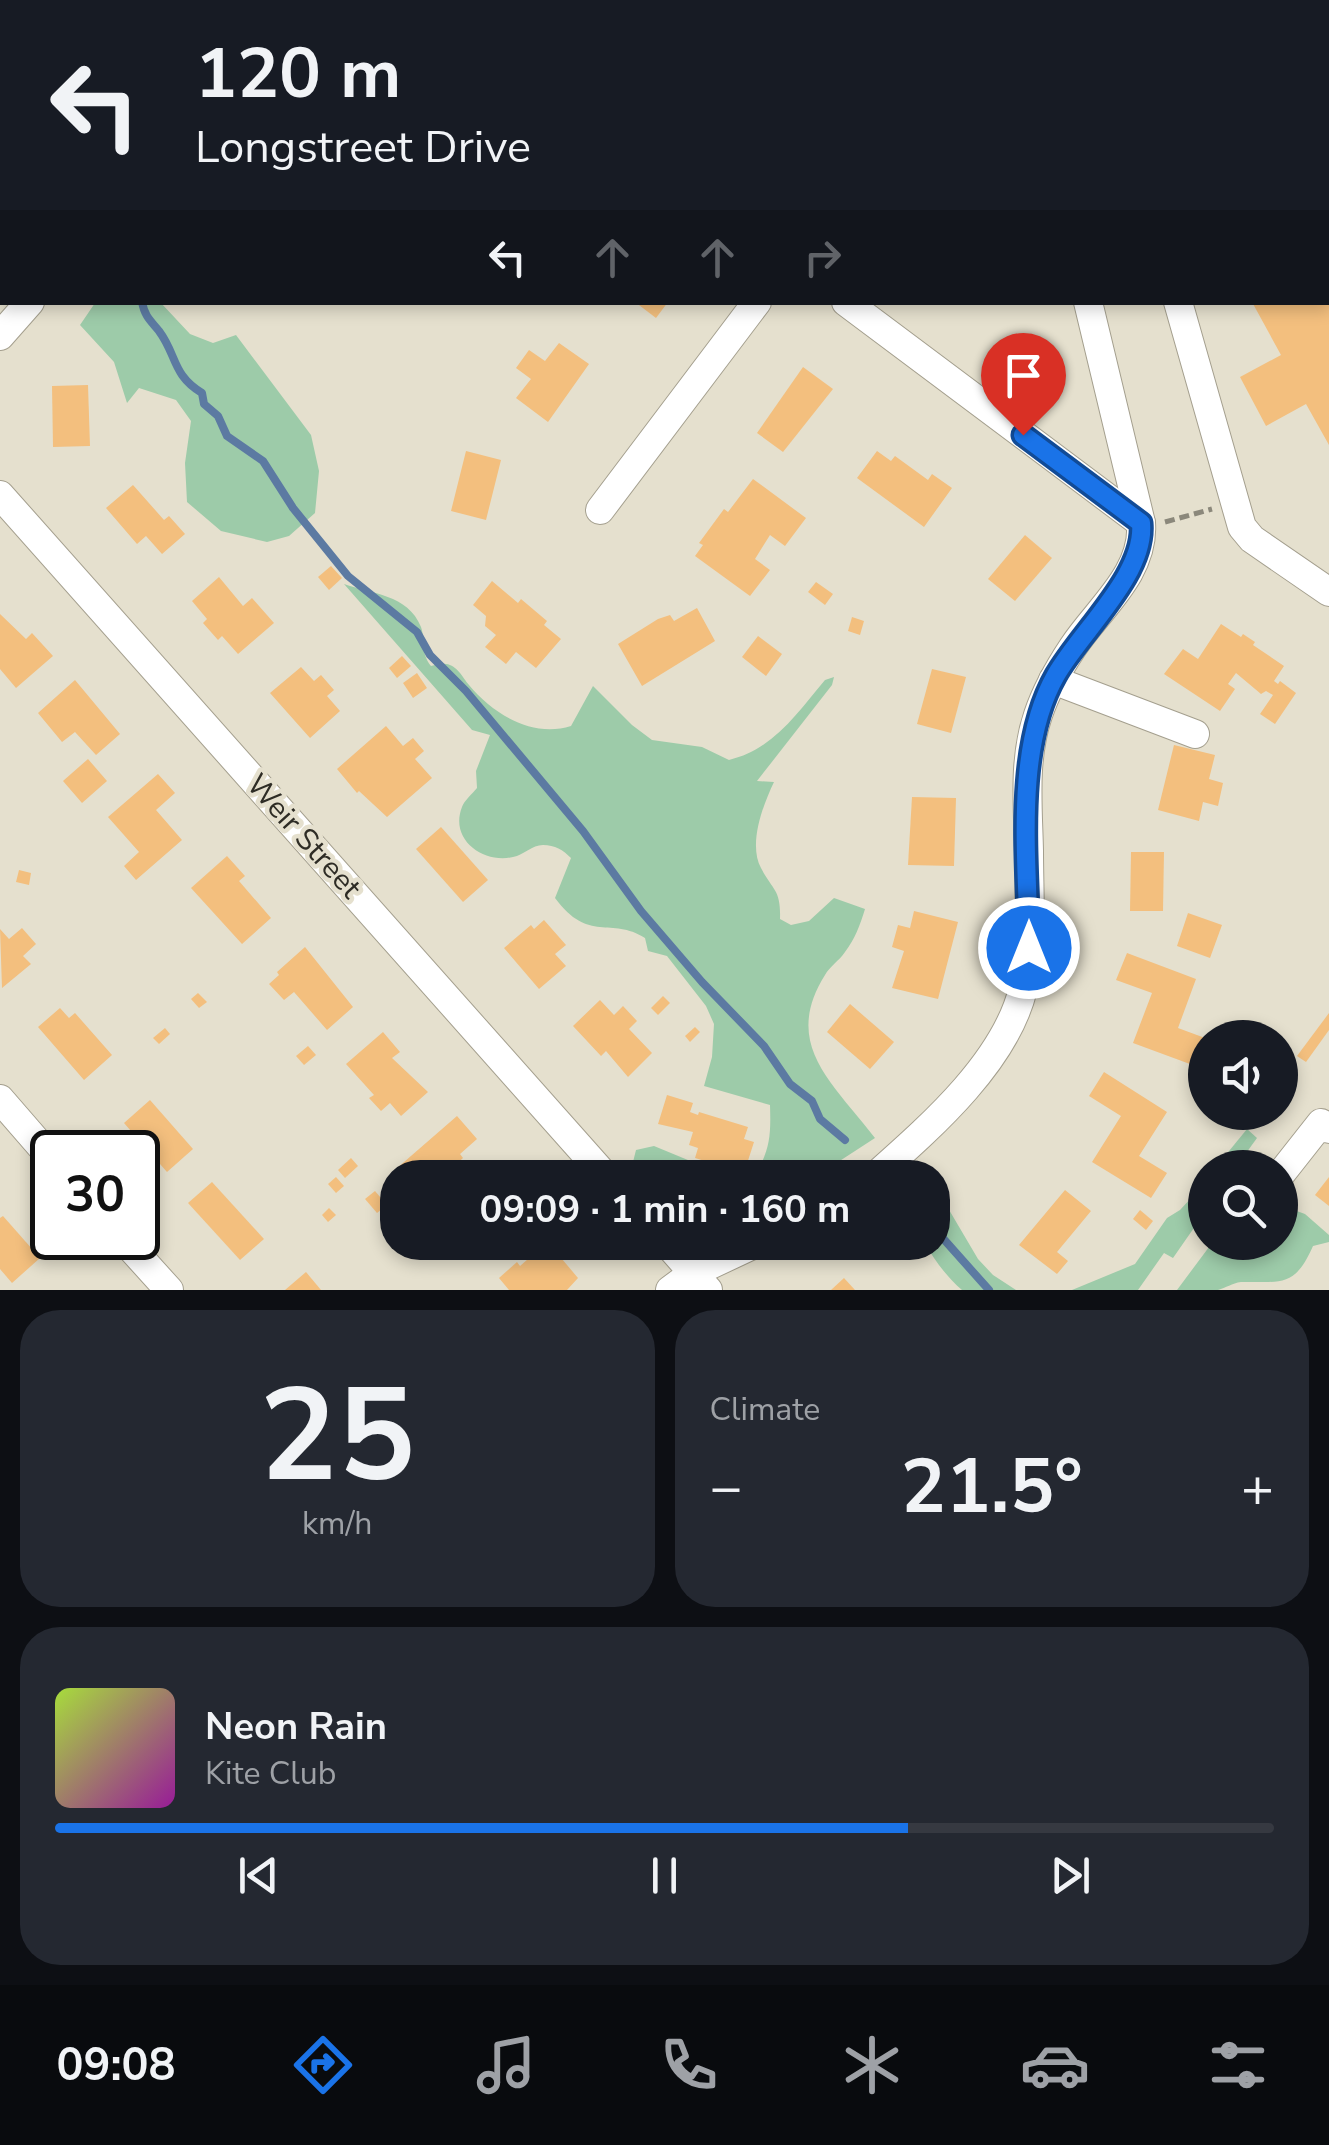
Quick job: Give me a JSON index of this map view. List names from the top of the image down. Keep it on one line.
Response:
{"streets":{"street":["Weir Street"]},"page":{"turn":["120 m","Longstreet Drive"],"limit":"30","trip":"09:09 · 1 min · 160 m","tile":[["25","km/h"],"Climate"],"heat":["−","21.5°","+"],"song":["Neon Rain","Kite Club"],"tabs":"09:08"}}
